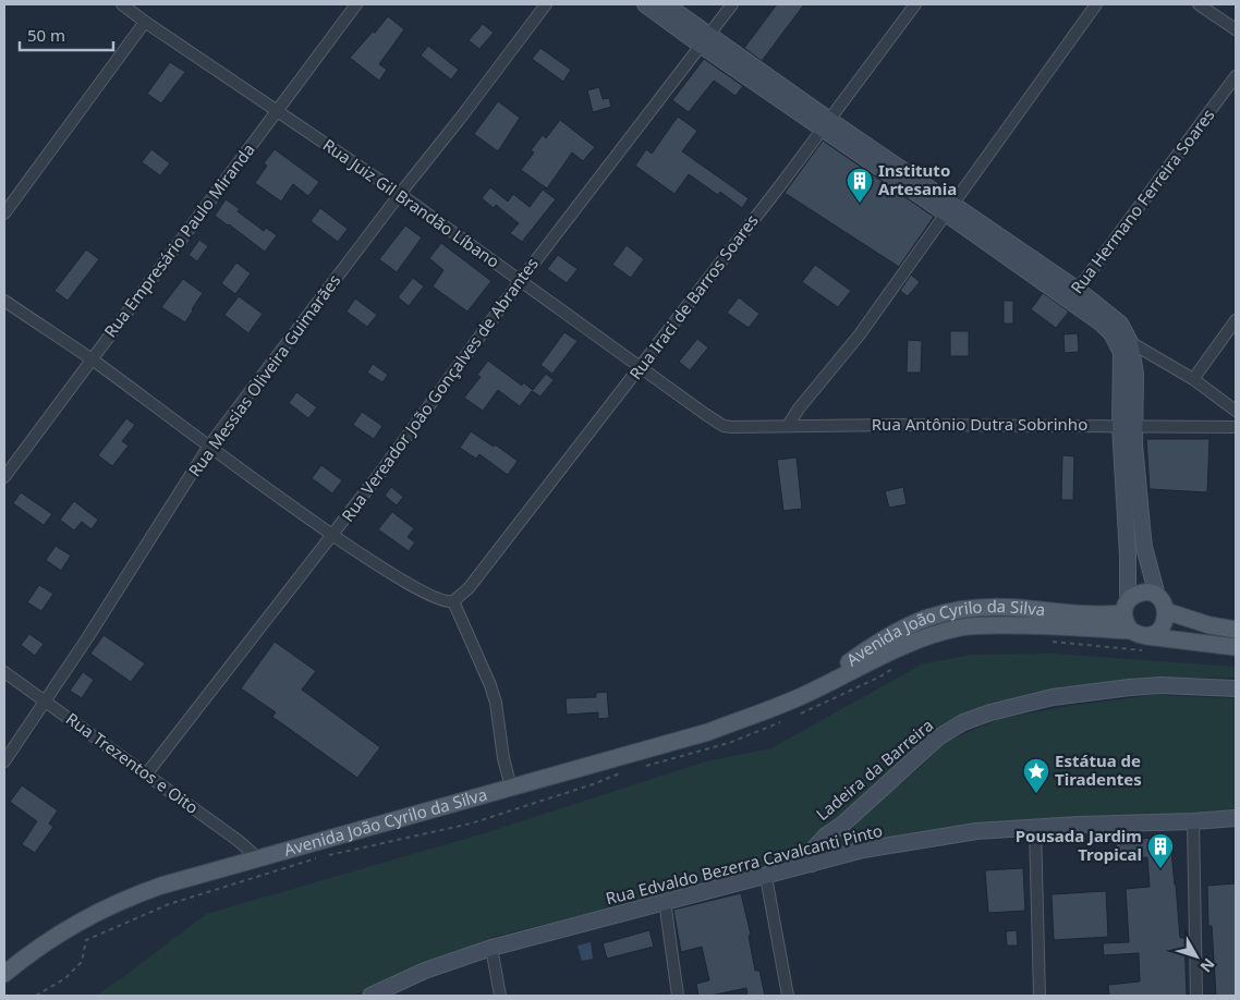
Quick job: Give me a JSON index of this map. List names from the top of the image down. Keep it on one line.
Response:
{"streets":{"main road":["Avenida João Cyrilo da Silva","Ladeira da Barreira","Rua Edvaldo Bezerra Cavalcanti Pinto"],"street":["Rua Hermano Ferreira Soares","Rua Juiz Gil Brandão Líbano","Rua Empresário Paulo Miranda","Rua Iraci de Barros Soares","Rua Messias Oliveira Guimarães","Rua Vereador João Gonçalves de Abrantes","Rua Antônio Dutra Sobrinho","Rua Trezentos e Oito"]},"crossings":[["Rua Juiz Gil Brandão Líbano","Rua Empresário Paulo Miranda"],["Rua Juiz Gil Brandão Líbano","Rua Iraci de Barros Soares"],["Rua Juiz Gil Brandão Líbano","Rua Messias Oliveira Guimarães"],["Rua Juiz Gil Brandão Líbano","Rua Vereador João Gonçalves de Abrantes"],["Rua Juiz Gil Brandão Líbano","Rua Antônio Dutra Sobrinho"],["Rua Messias Oliveira Guimarães","Rua Trezentos e Oito"],["Rua Vereador João Gonçalves de Abrantes","Rua Trezentos e Oito"],["Avenida João Cyrilo da Silva","Rua Trezentos e Oito"],["Ladeira da Barreira","Rua Edvaldo Bezerra Cavalcanti Pinto"]],"places":{"building":["Instituto Artesania","Pousada Jardim Tropical"],"place":["Estátua de Tiradentes"]},"scale_bar":"50 m","north":"bottom right"}
